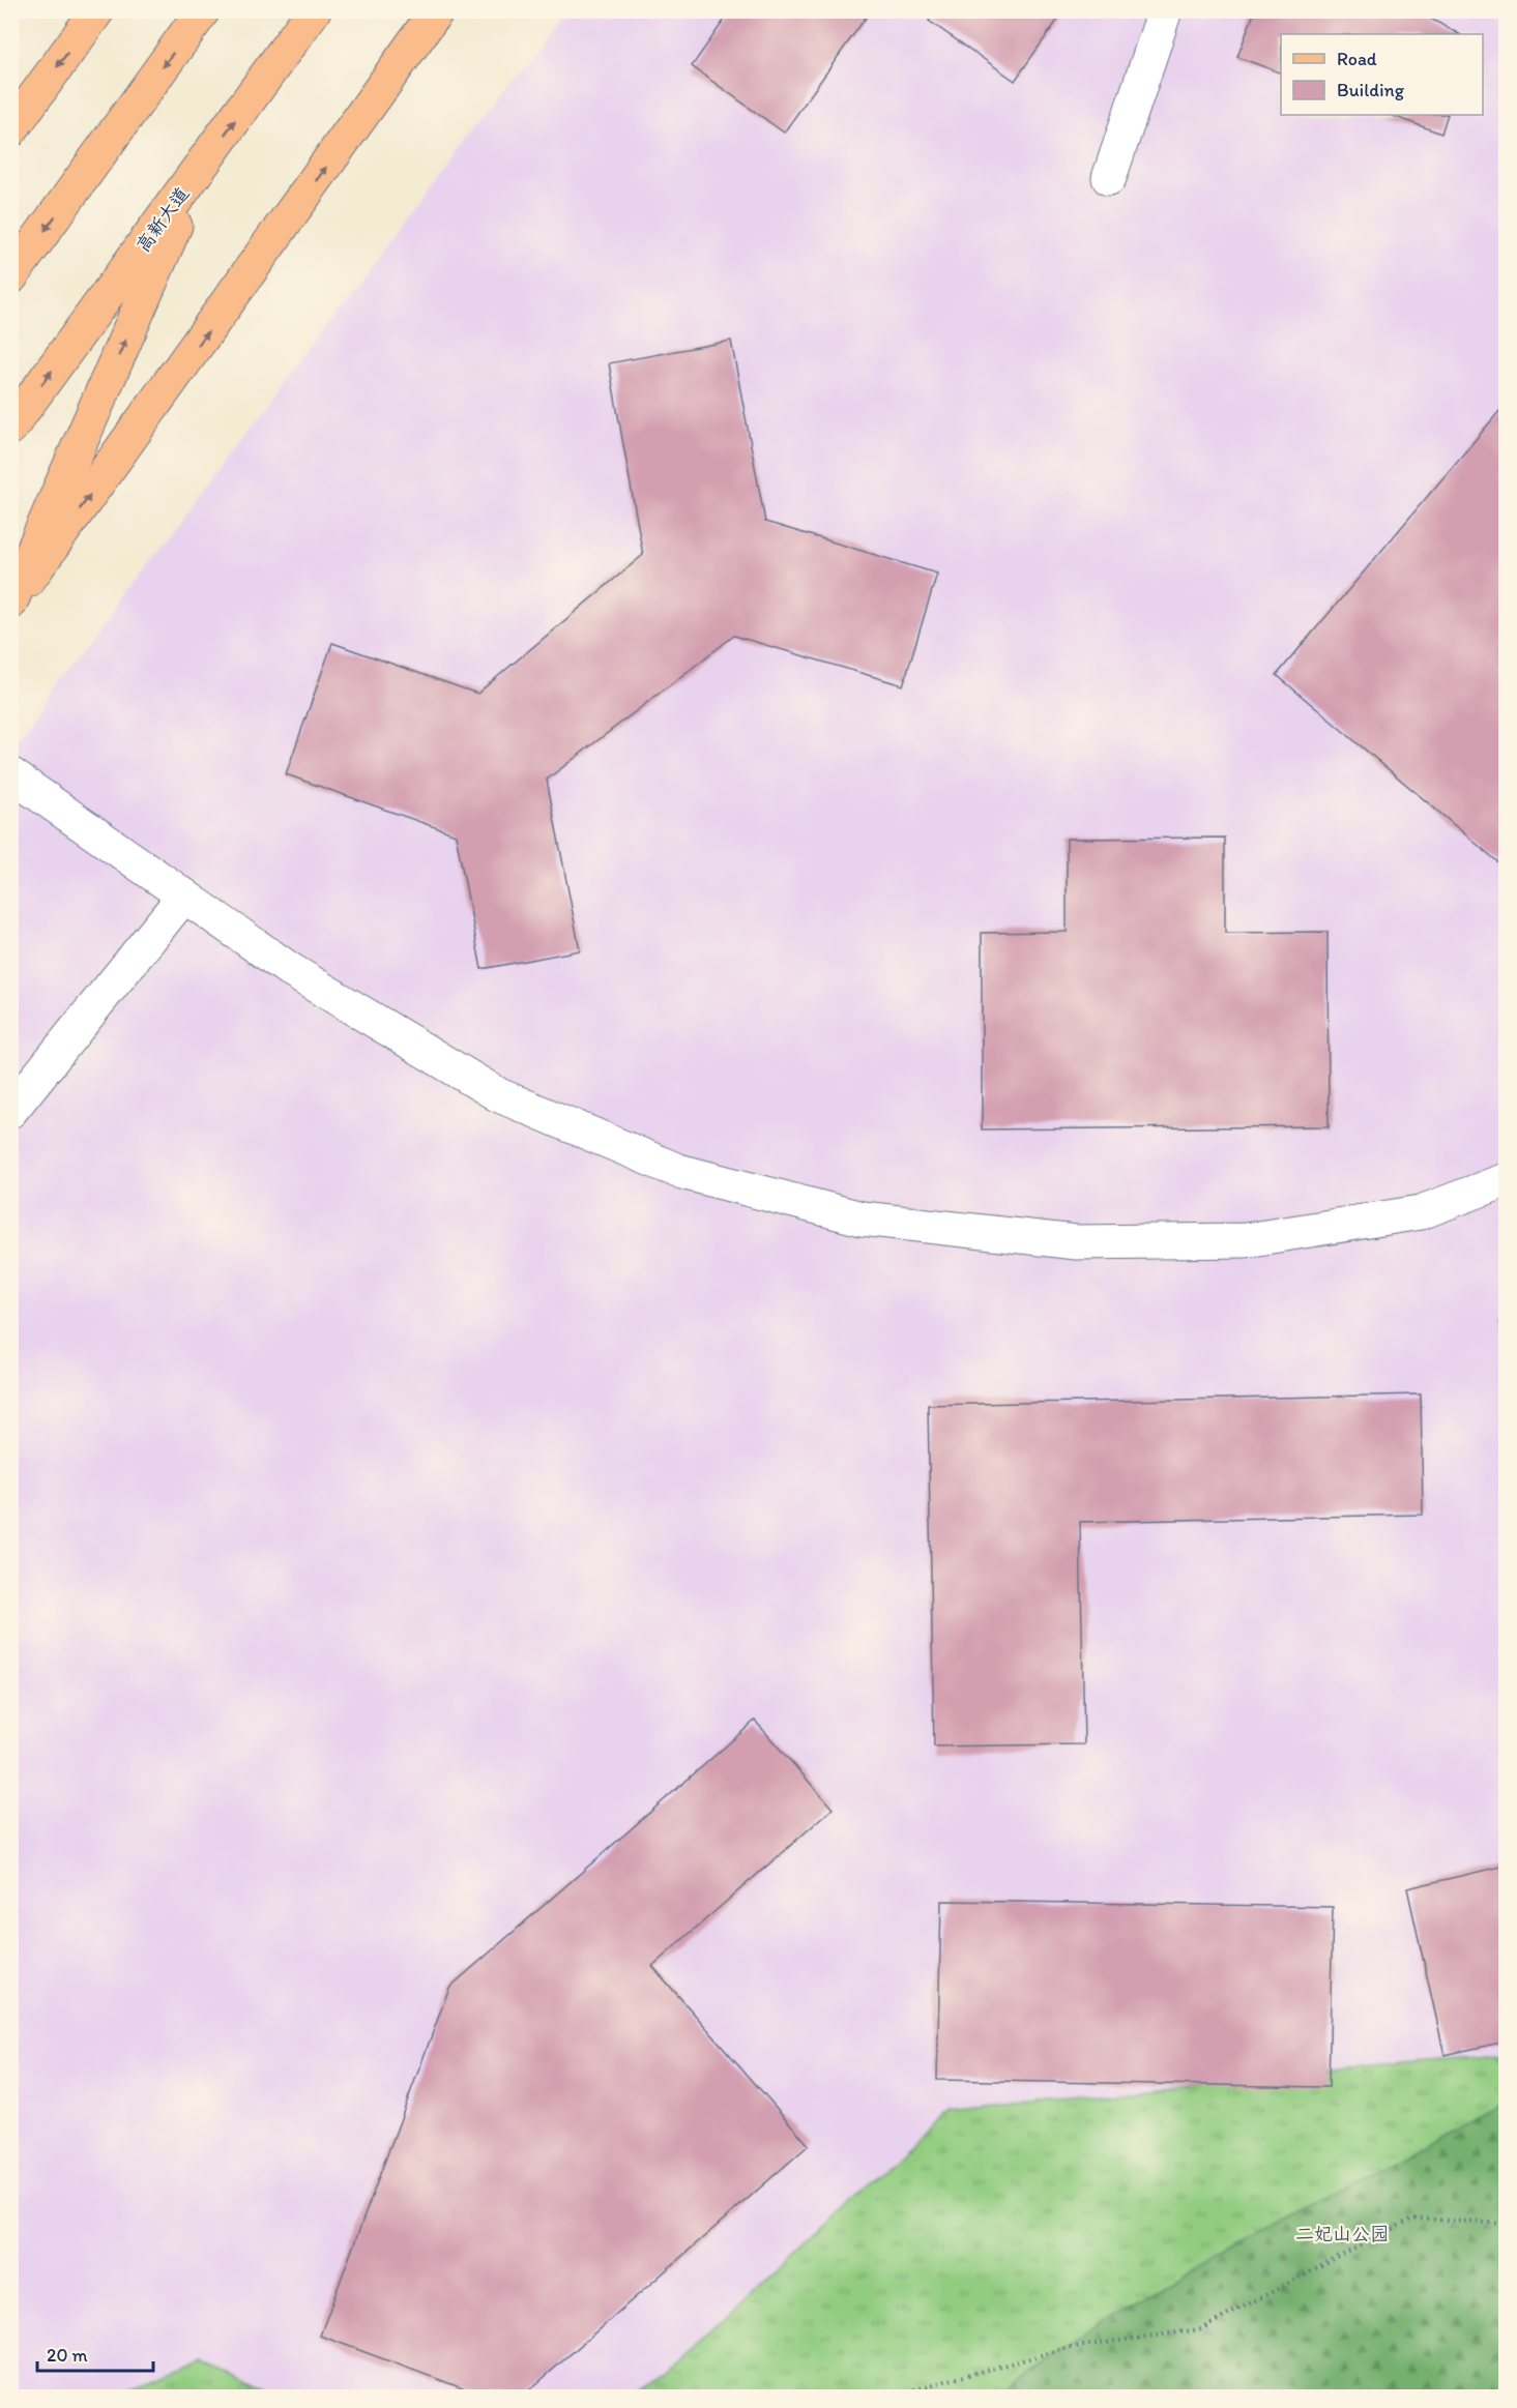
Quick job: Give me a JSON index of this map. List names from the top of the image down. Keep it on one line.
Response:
{"streets":{"main road":["高新大道"]},"parks":["二妃山公园"],"legend":["Road","Building"],"scale_bar":"20 m"}
